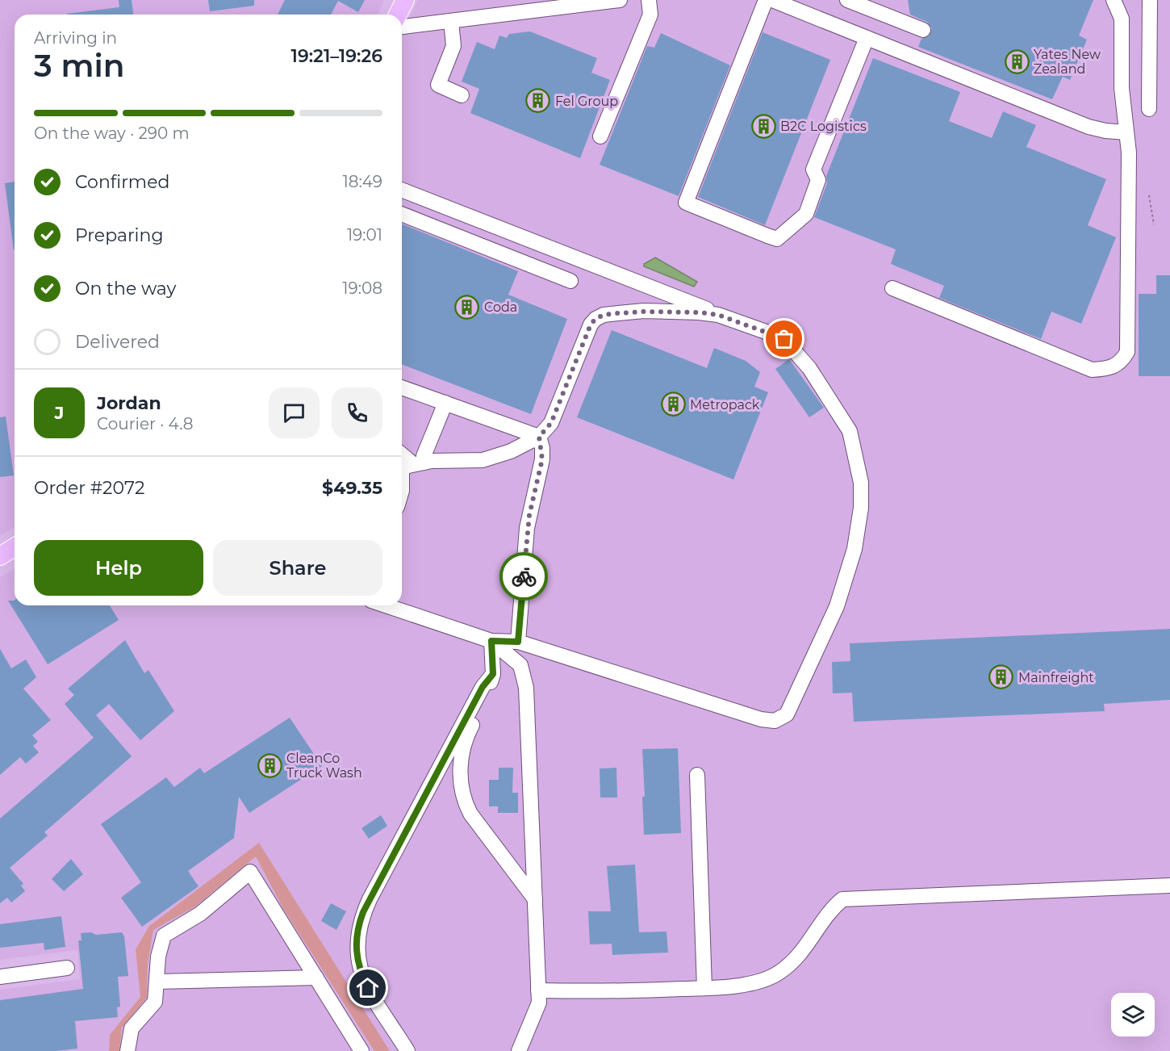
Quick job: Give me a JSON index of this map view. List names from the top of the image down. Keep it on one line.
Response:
{"places":{"building":["Yates New Zealand","Fel Group","B2C Logistics","Coda","Metropack","Mainfreight","CleanCo Truck Wash"]},"page":{"heading":["3 min","Arriving in","19:21–19:26"],"panel":["Jordan","Courier · 4.8","Order #2072","$49.35"],"bar":"On the way · 290 m","list":[["Confirmed","18:49"],["Preparing","19:01"],["On the way","19:08"],"Delivered"],"round":"J","buttons":["Help","Share"]}}
